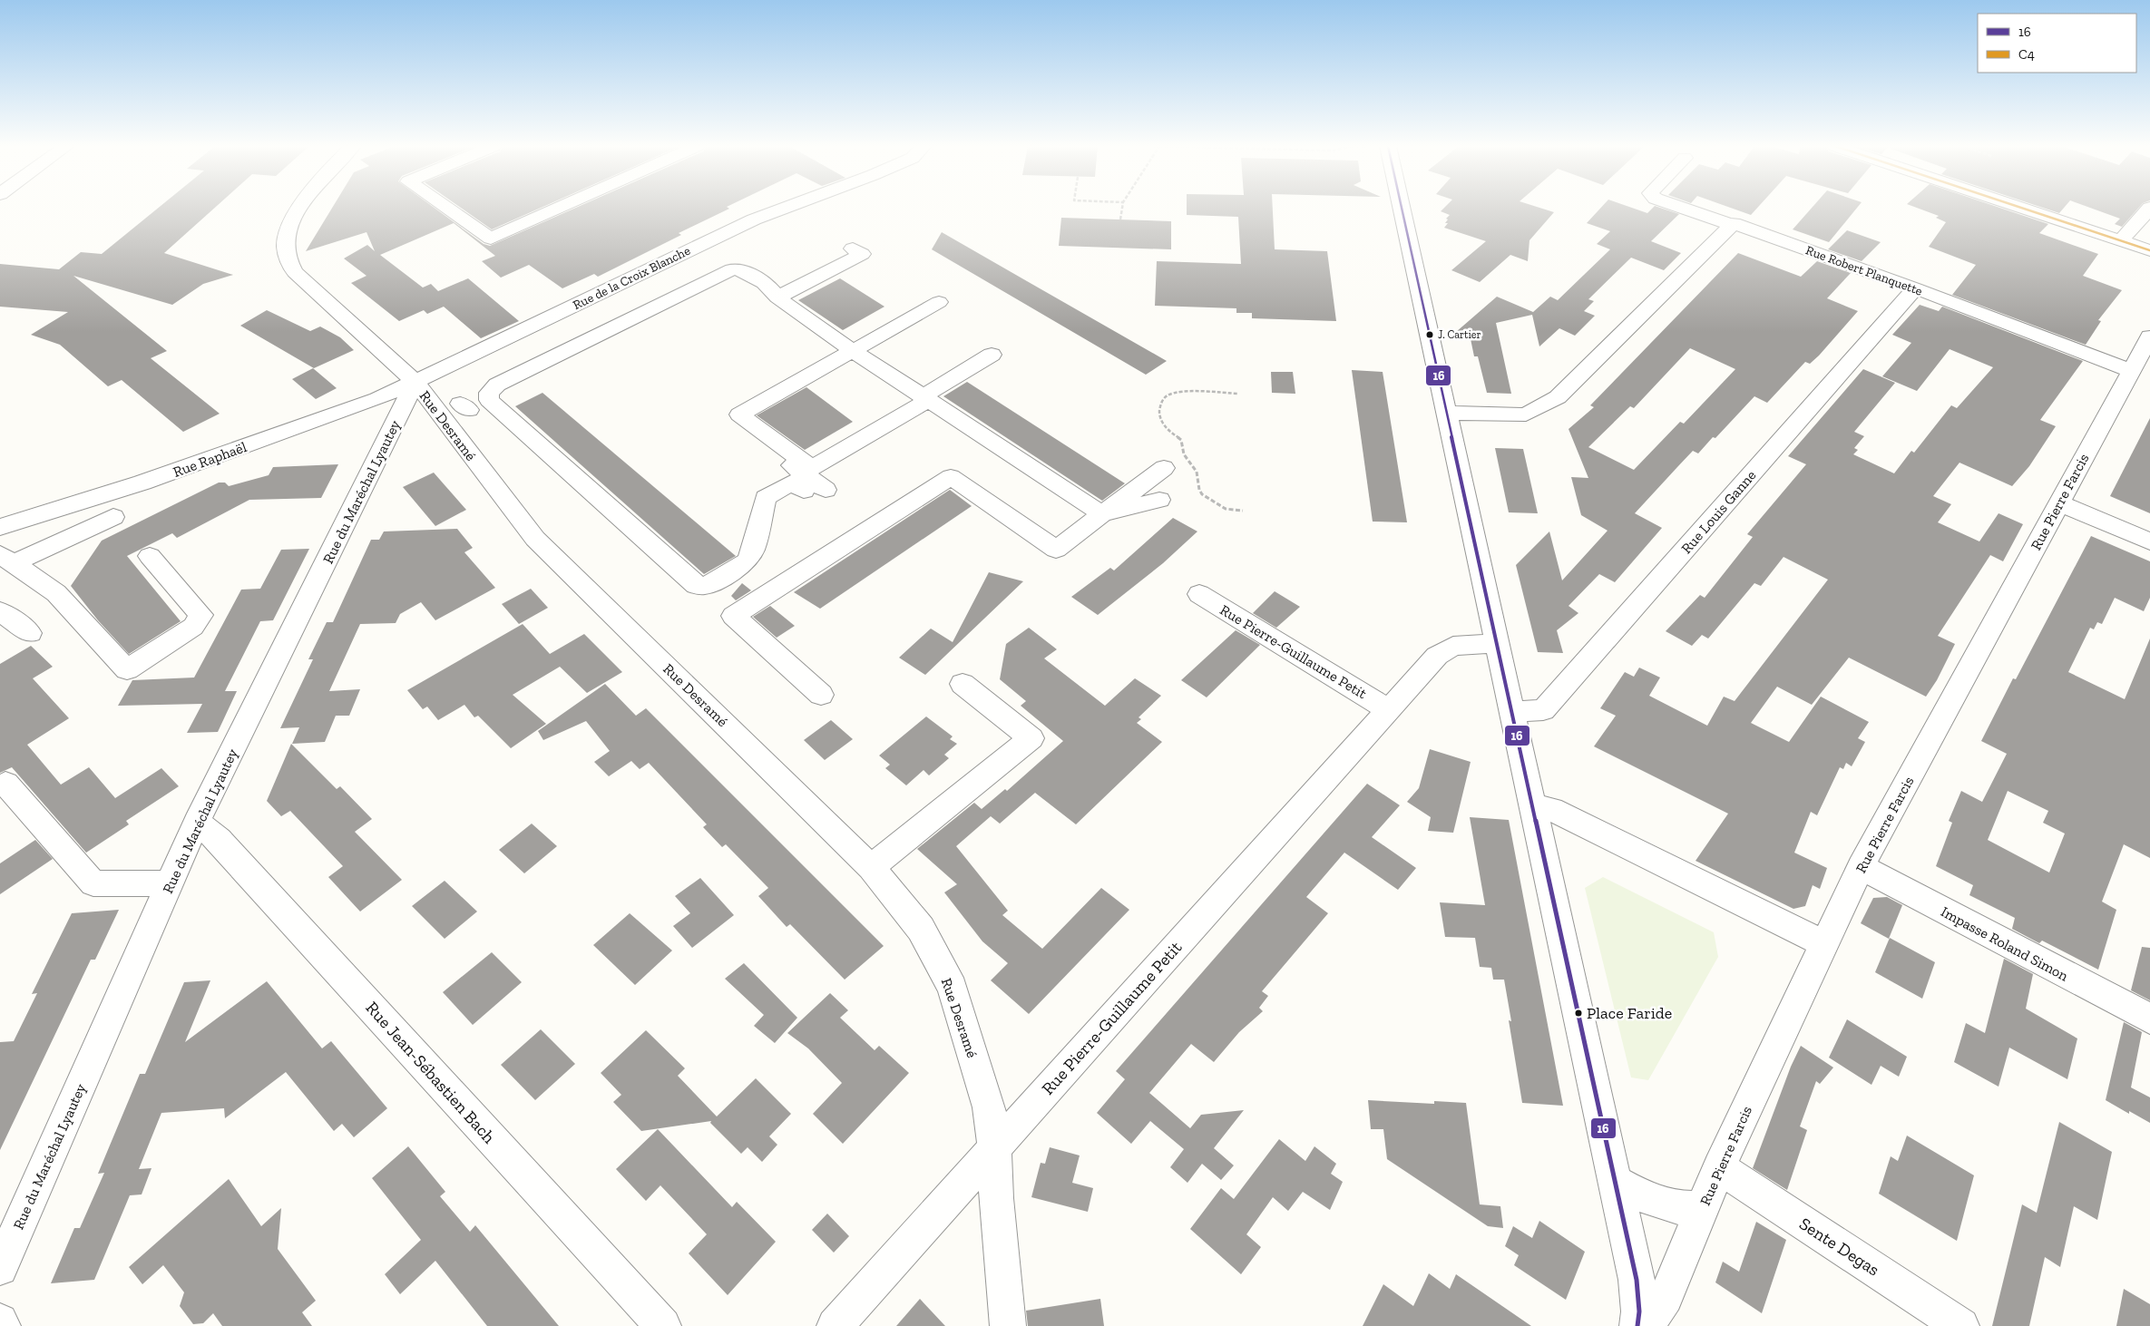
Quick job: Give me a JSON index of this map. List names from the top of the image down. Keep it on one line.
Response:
{"streets":{"street":["Rue Robert Planquette","Rue de la Croix Blanche","Rue Desramé","Rue Raphaël","Rue du Maréchal Lyautey","Rue Pierre Farcis","Rue Louis Ganne","Rue Pierre-Guillaume Petit","Impasse Roland Simon","Rue Jean-Sébastien Bach","Sente Degas"]},"crossings":[["Rue Robert Planquette","Rue Pierre Farcis"],["Rue Robert Planquette","Rue Louis Ganne"],["Rue de la Croix Blanche","Rue Desramé"],["Rue de la Croix Blanche","Rue Raphaël"],["Rue de la Croix Blanche","Rue du Maréchal Lyautey"],["Rue Desramé","Rue Raphaël"],["Rue Desramé","Rue du Maréchal Lyautey"],["Rue Desramé","Rue Pierre-Guillaume Petit"],["Rue Raphaël","Rue du Maréchal Lyautey"],["Rue du Maréchal Lyautey","Rue Jean-Sébastien Bach"],["Rue Pierre Farcis","Impasse Roland Simon"],["Rue Pierre Farcis","Sente Degas"]],"places":["J. Cartier","Place Faride"],"lines":["transit line 16","transit line C4"],"legend":["16","C4"]}
